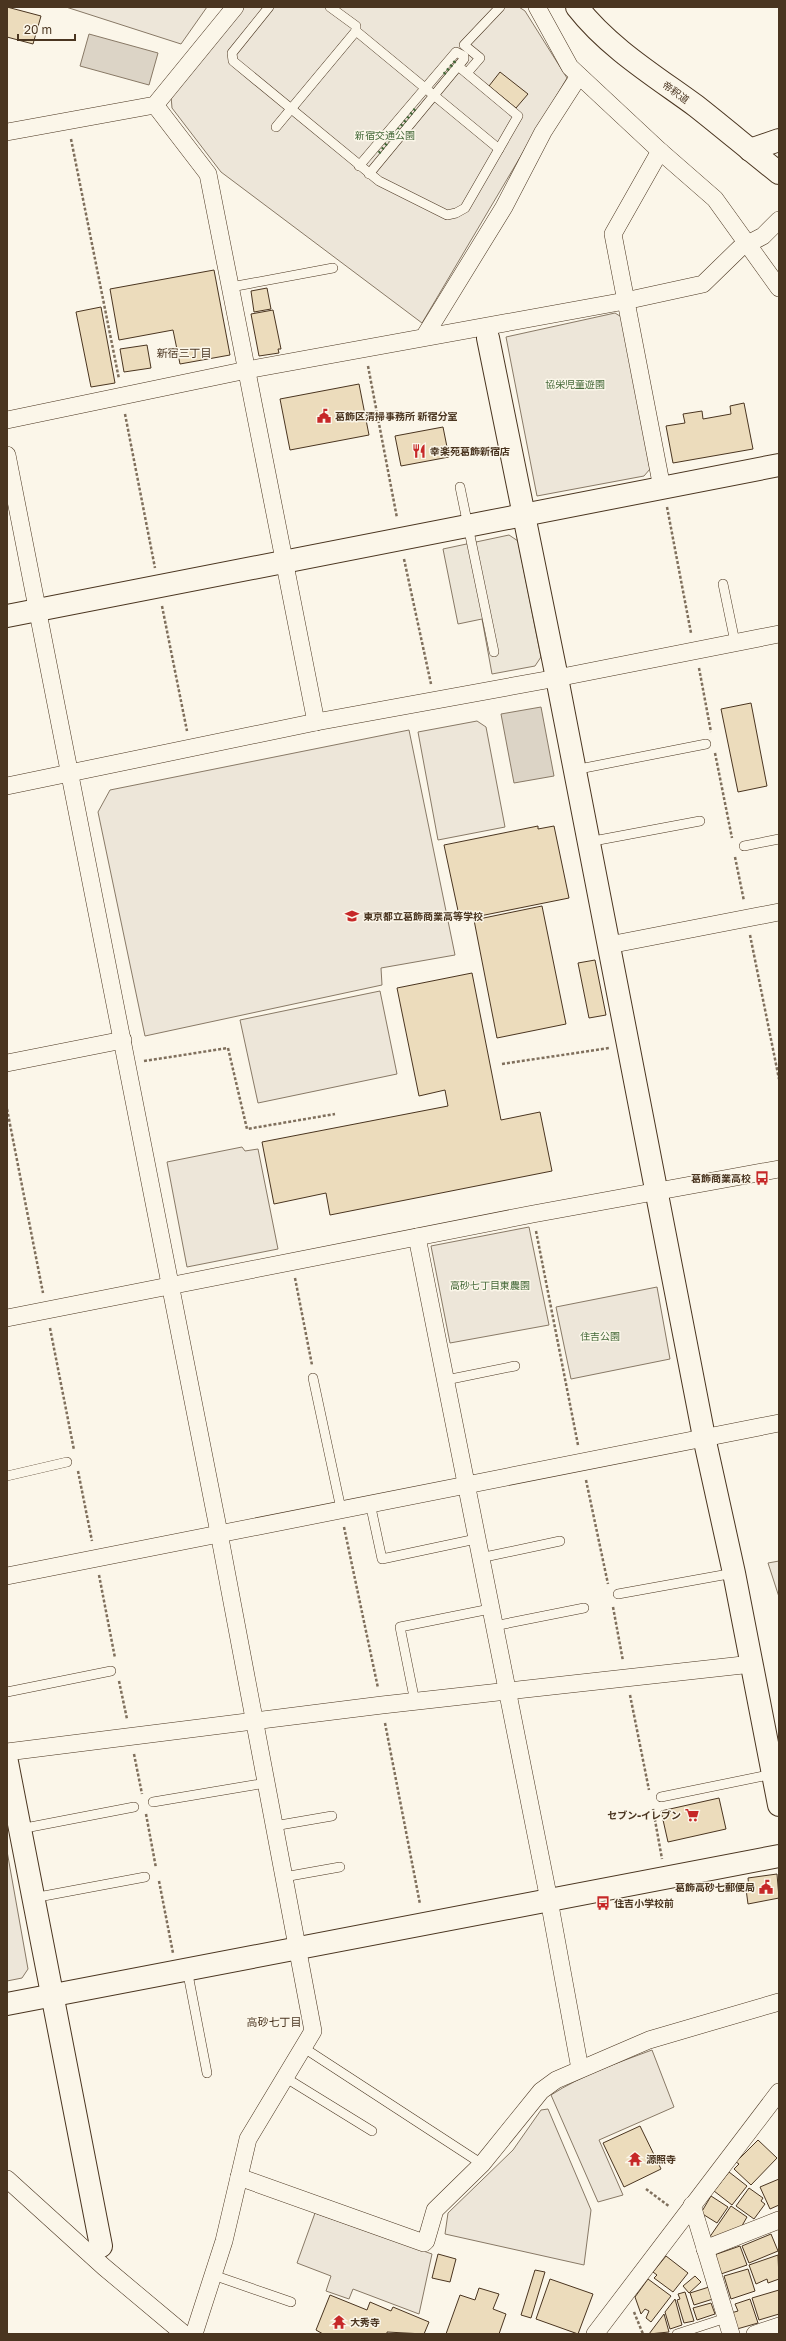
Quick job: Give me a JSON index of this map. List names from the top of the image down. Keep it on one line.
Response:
{"streets":{"street":["帝釈道"]},"districts":["新宿三丁目","高砂七丁目"],"parks":["新宿交通公園","協栄児童遊園","高砂七丁目東農園","住吉公園"],"places":{"public building":["葛飾区清掃事務所 新宿分室","葛飾高砂七郵便局"],"restaurant":["幸楽苑葛飾新宿店"],"school or university":["東京都立葛飾商業高等学校"],"bus stop":["葛飾商業高校","住吉小学校前"],"supermarket":["セブン-イレブン"],"temple":["源照寺","大秀寺"]},"scale_bar":"20 m"}
